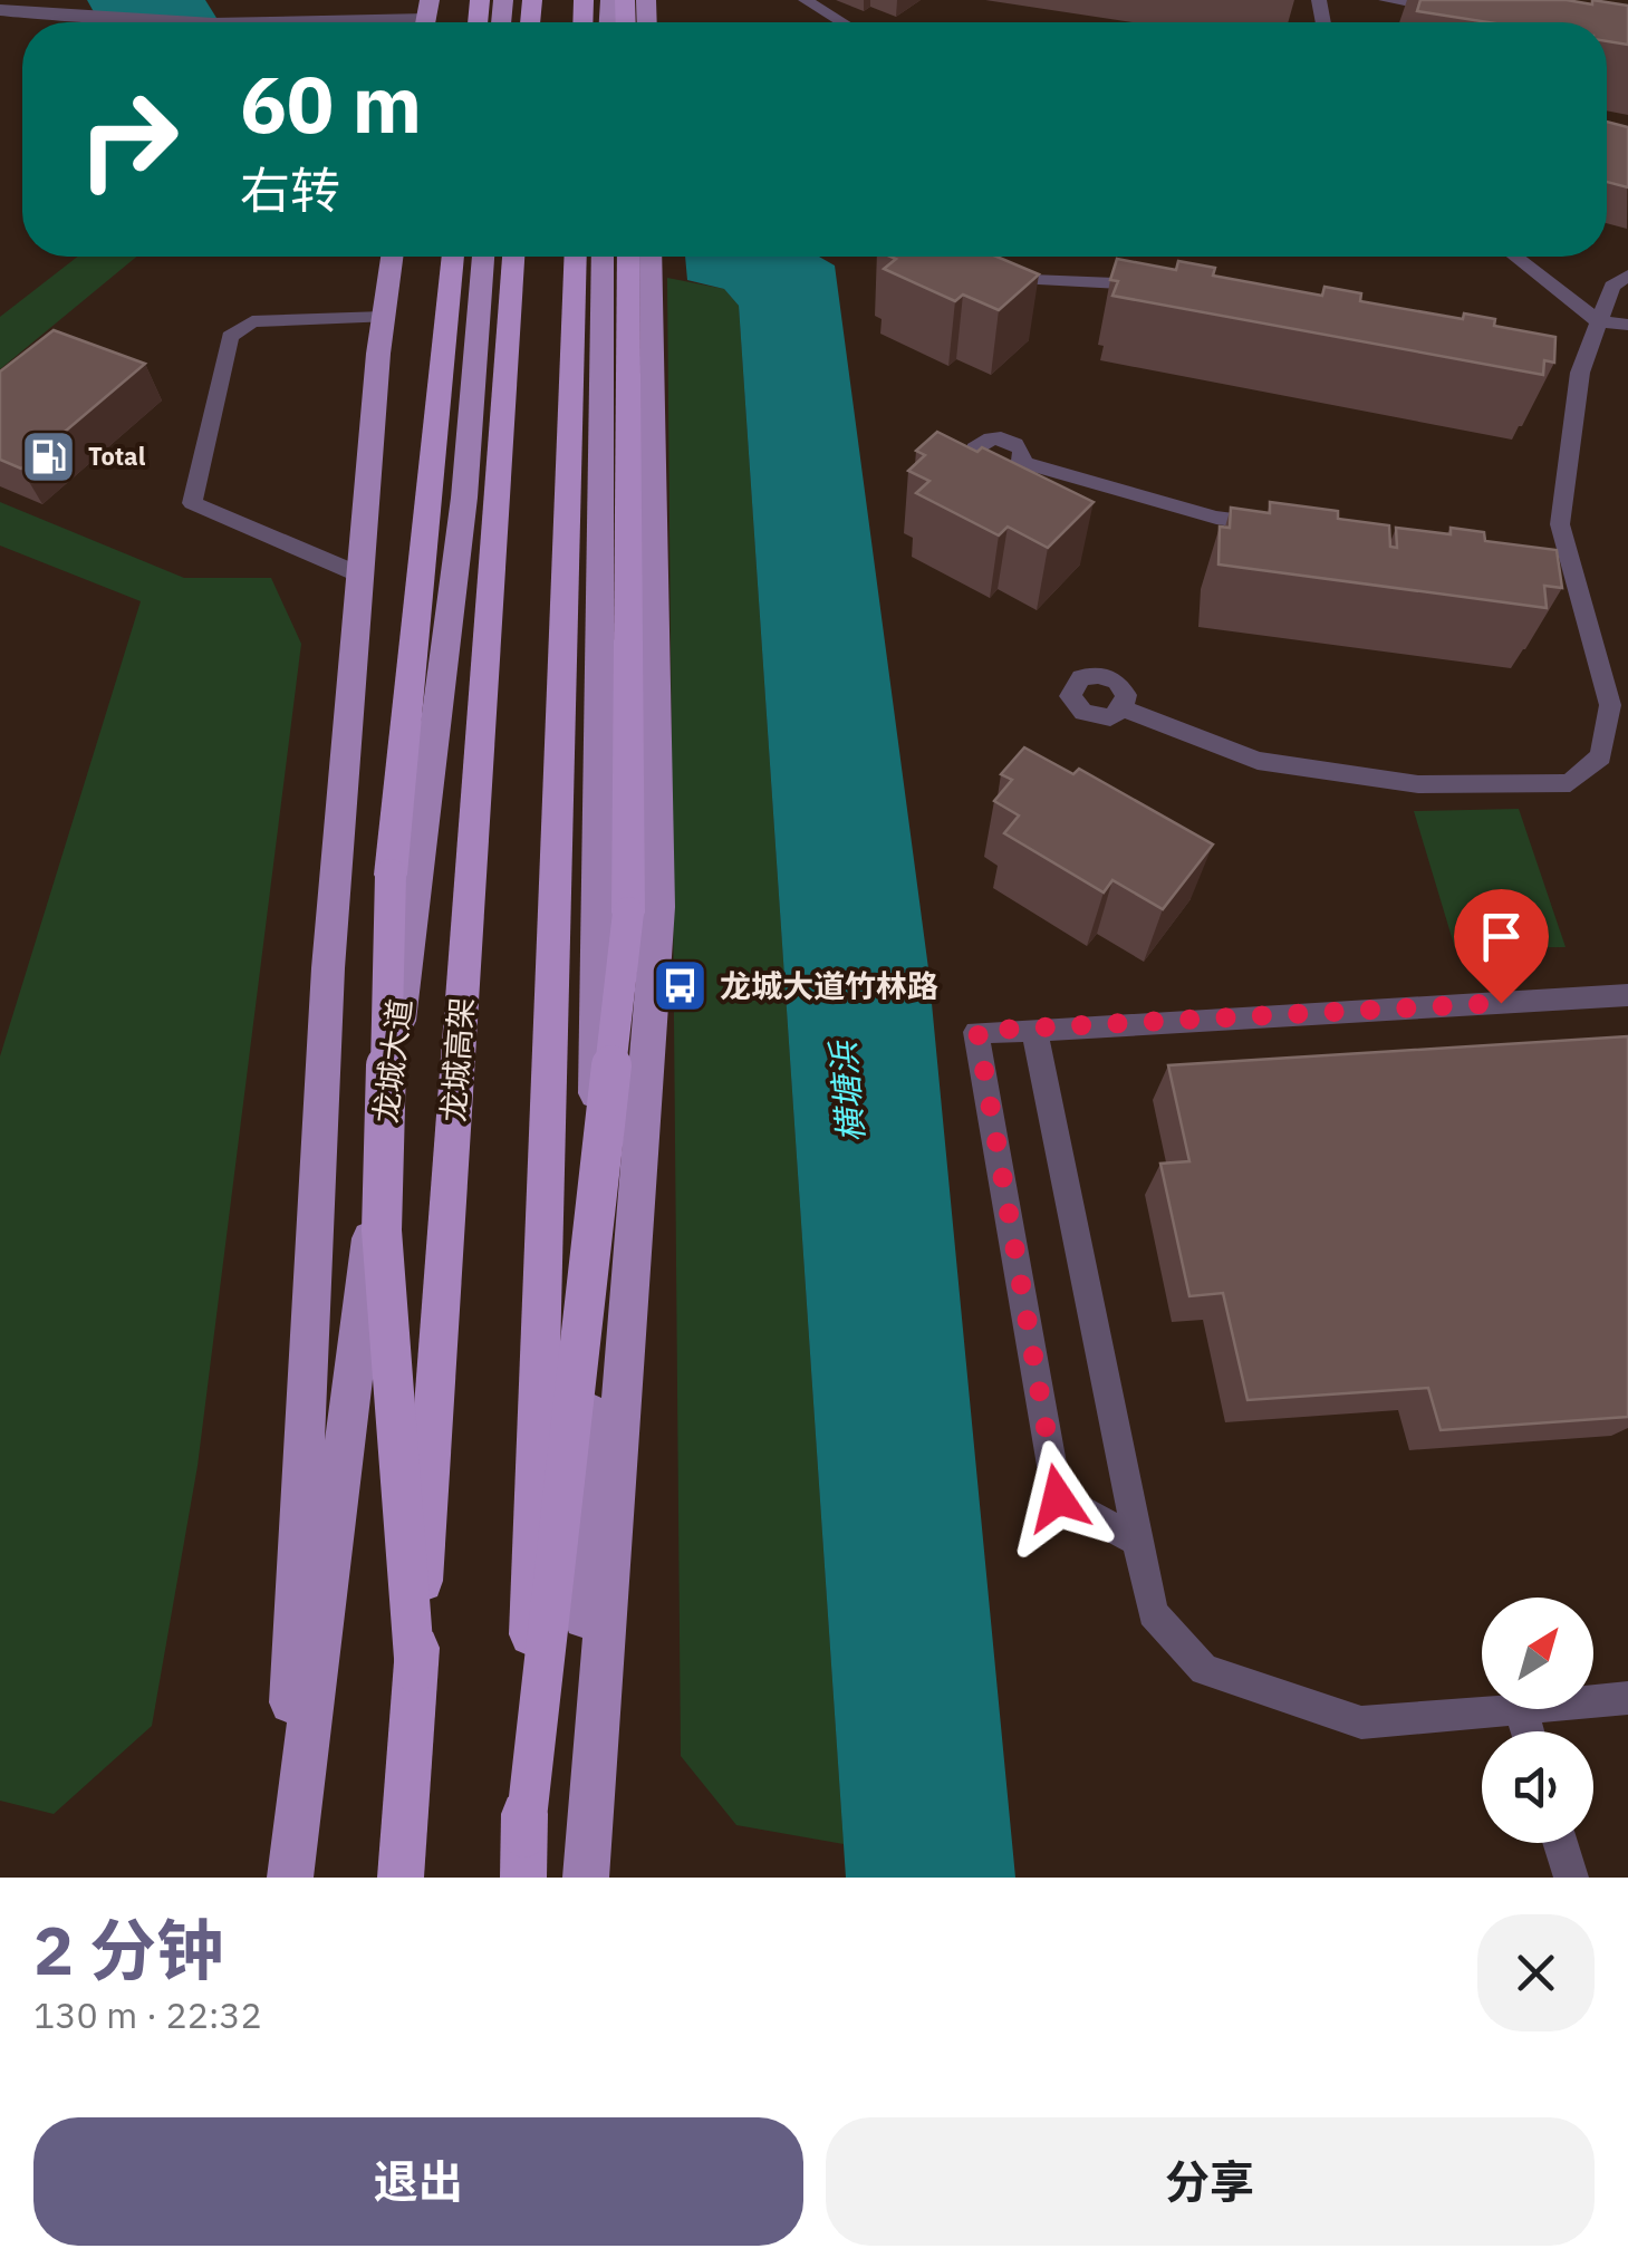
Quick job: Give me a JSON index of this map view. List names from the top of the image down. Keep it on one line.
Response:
{"streets":{"highway":["龙城高架"],"main road":["龙城大道"]},"water":["横塘浜"],"places":{"fuel station":["Total"],"bus stop":["龙城大道竹林路"]},"north":"top right","page":{"turn":["60 m","右转"],"heading":["2 分钟","130 m · 22:32"],"buttons":["退出","分享"]}}
